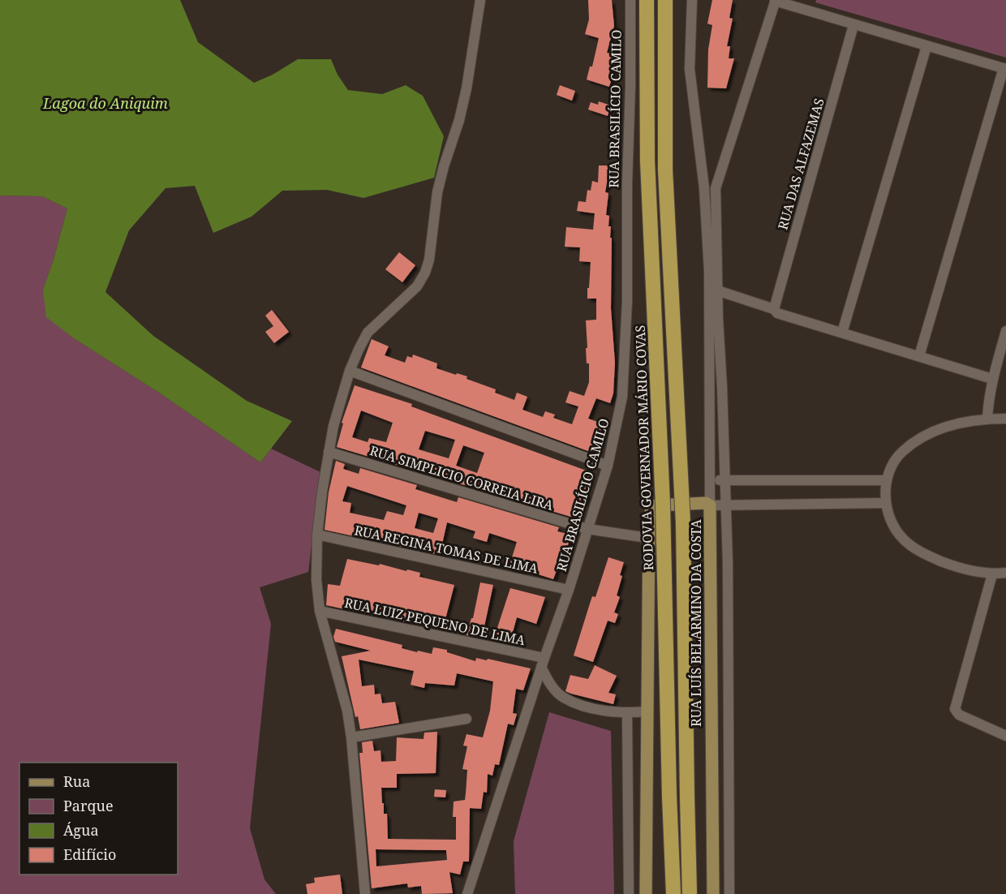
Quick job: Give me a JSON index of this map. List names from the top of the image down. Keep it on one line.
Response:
{"streets":{"highway":["RODOVIA GOVERNADOR MÁRIO COVAS"],"main road":["RUA LUÍS BELARMINO DA COSTA"],"street":["RUA BRASILÍCIO CAMILO","RUA DAS ALFAZEMAS","RUA SIMPLICIO CORREIA LIRA","RUA REGINA TOMAS DE LIMA","RUA LUIZ PEQUENO DE LIMA"]},"crossings":[["RUA BRASILÍCIO CAMILO","RUA SIMPLICIO CORREIA LIRA"],["RUA BRASILÍCIO CAMILO","RUA REGINA TOMAS DE LIMA"],["RUA BRASILÍCIO CAMILO","RUA LUIZ PEQUENO DE LIMA"],["RUA SIMPLICIO CORREIA LIRA","RUA LUÍS BELARMINO DA COSTA"]],"water":["Lagoa do Aniquim"],"legend":["Rua","Parque","Água","Edifício"]}
